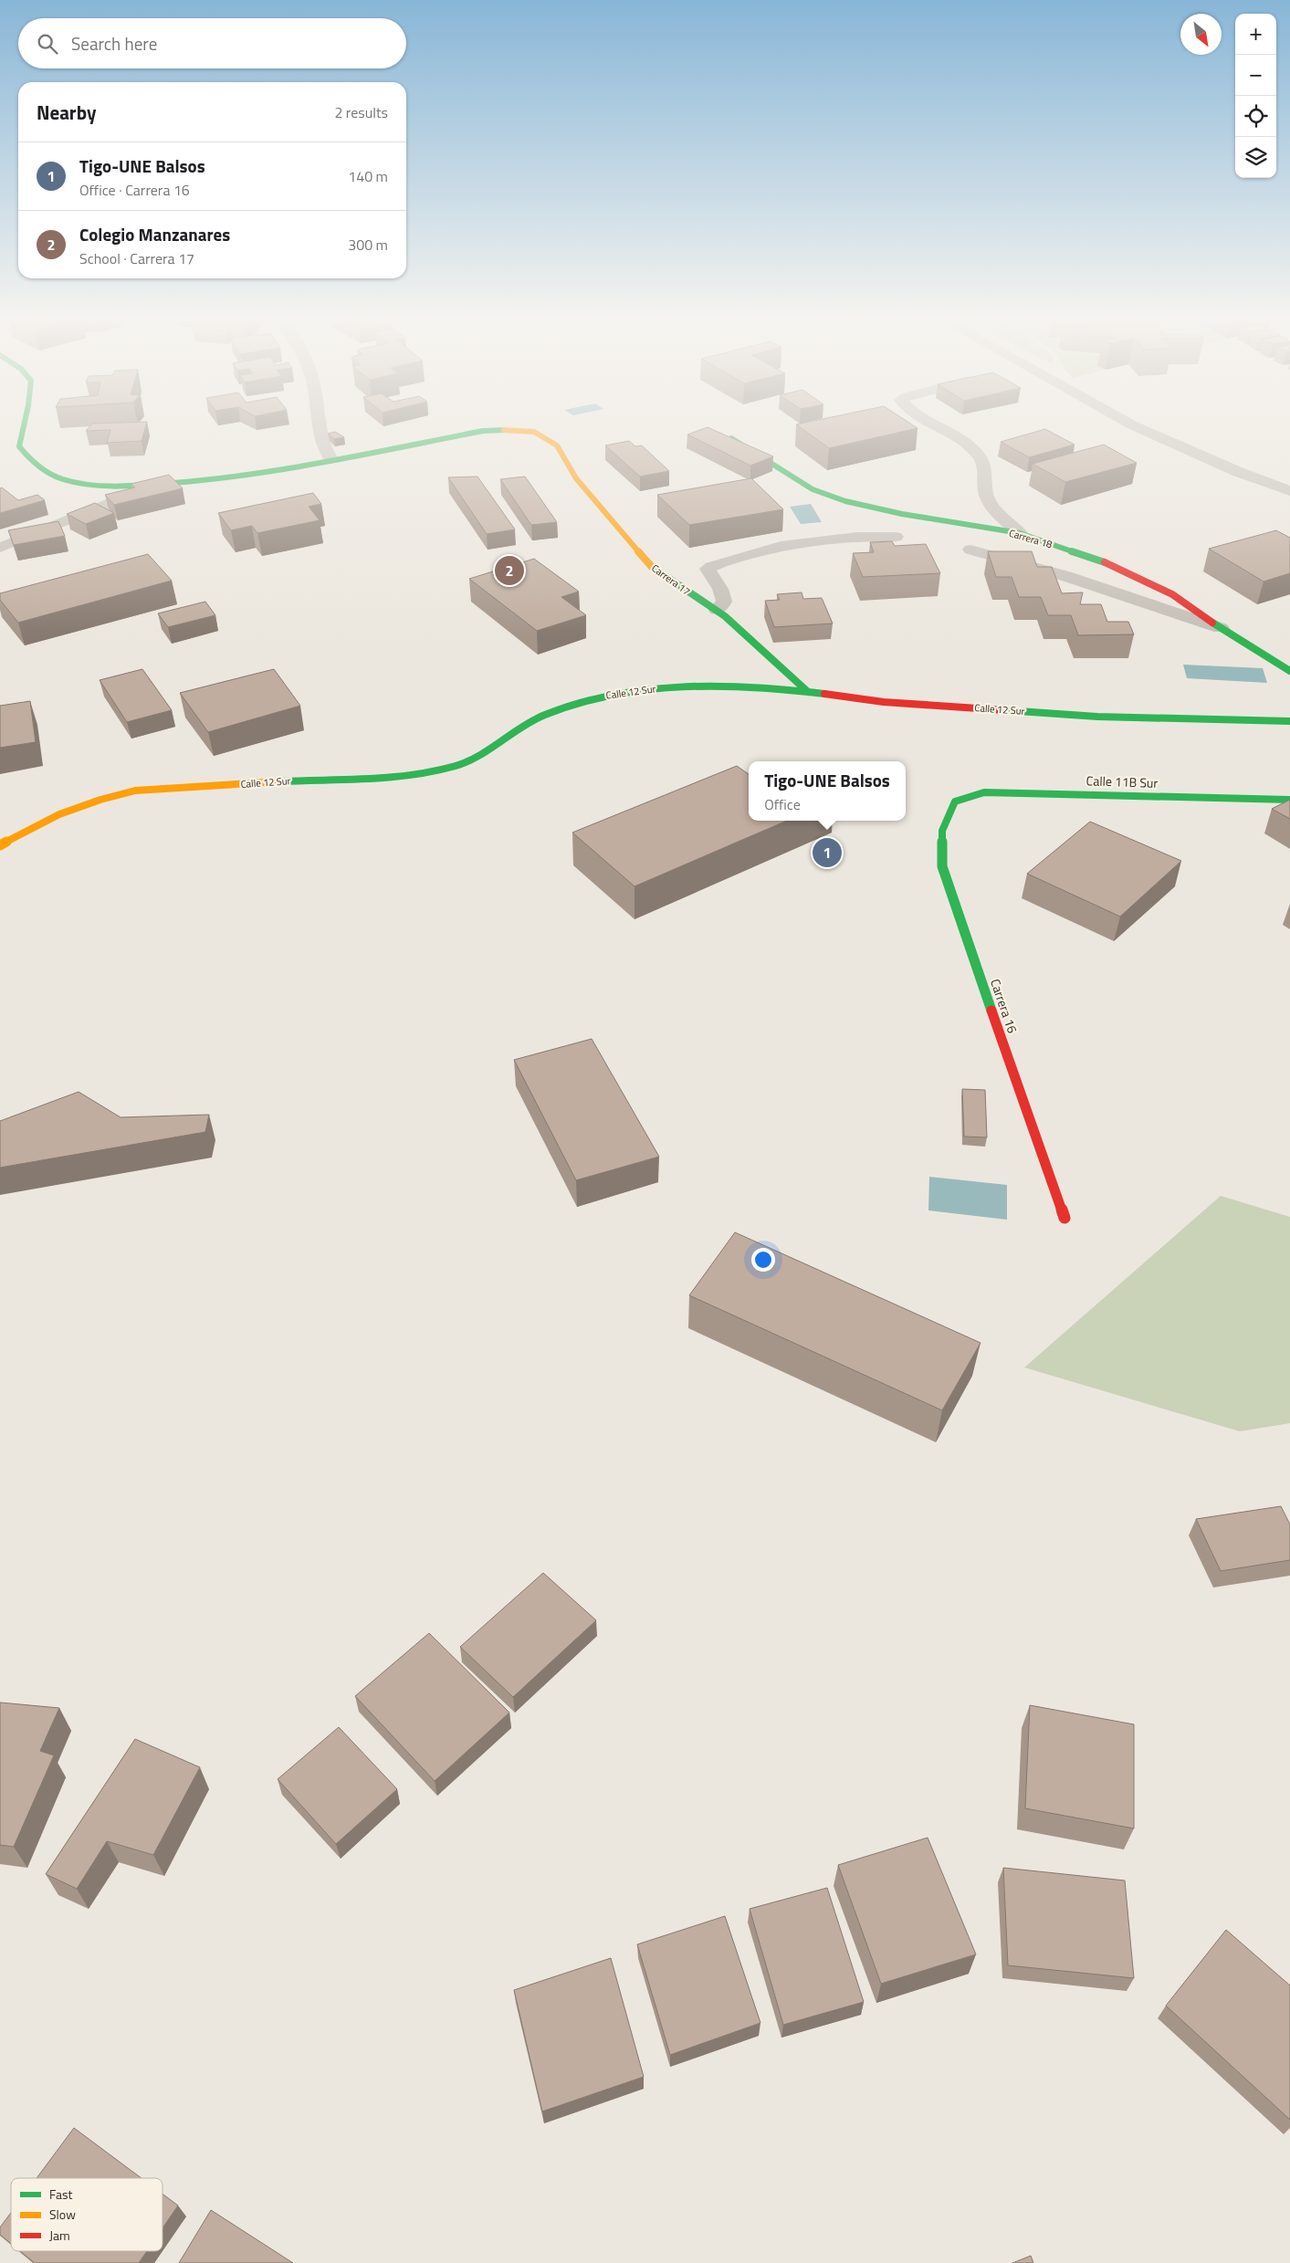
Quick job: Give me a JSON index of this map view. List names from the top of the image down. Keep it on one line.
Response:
{"streets":{"street":["Carrera 18","Carrera 17","Calle 12 Sur","Calle 11B Sur","Carrera 16"]},"crossings":[["Carrera 17","Calle 12 Sur"],["Calle 11B Sur","Carrera 16"]],"legend":["Fast","Slow","Jam"],"north":"bottom right","page":{"map_buttons":["+","−"],"search":"Search here","heading":["Nearby","2 results"],"list":[{"mark":"1","name":"Tigo-UNE Balsos","note":"Office · Carrera 16","value":"140 m"},{"mark":"2","name":"Colegio Manzanares","note":"School · Carrera 17","value":"300 m"}],"pins":["2","1"],"popup":["Tigo-UNE Balsos","Office"]}}
